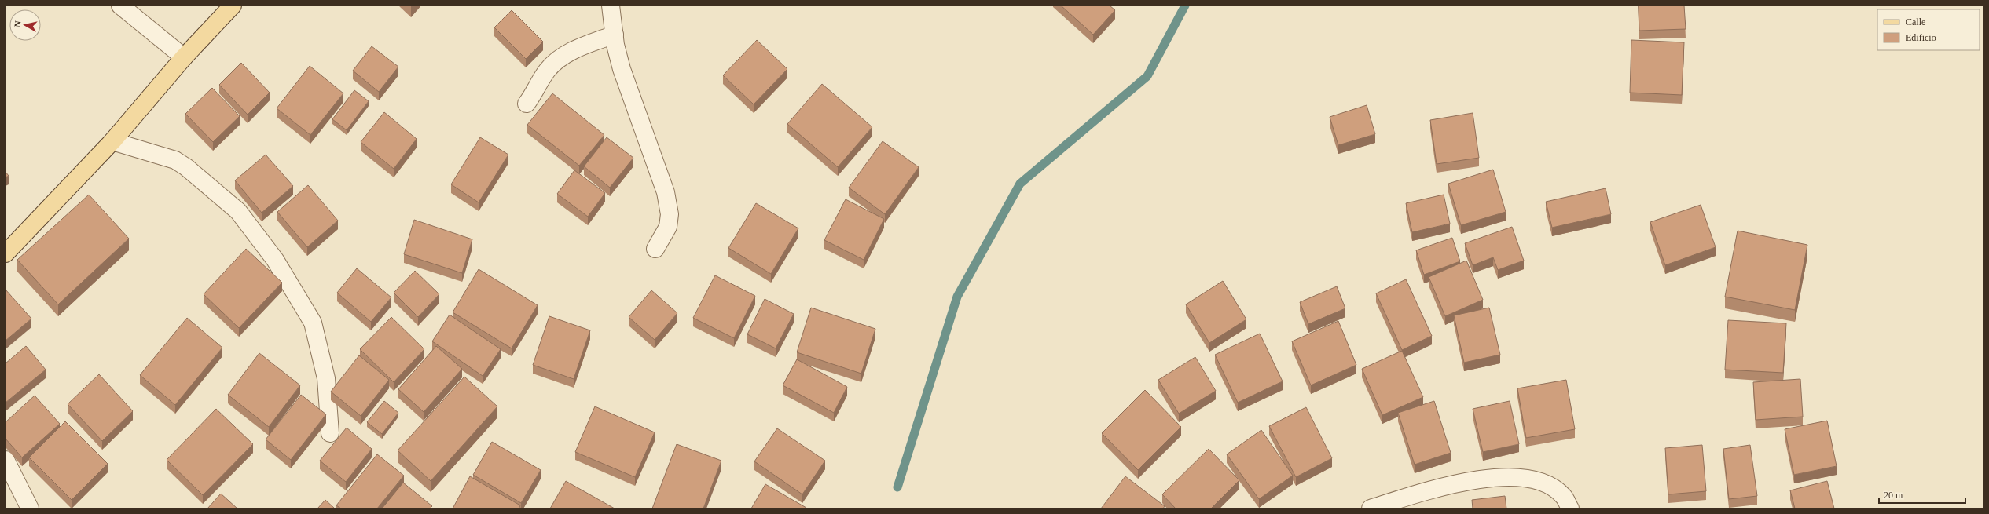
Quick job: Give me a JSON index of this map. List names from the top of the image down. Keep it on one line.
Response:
{"legend":["Calle","Edificio"],"scale_bar":"20 m","north":"left"}
